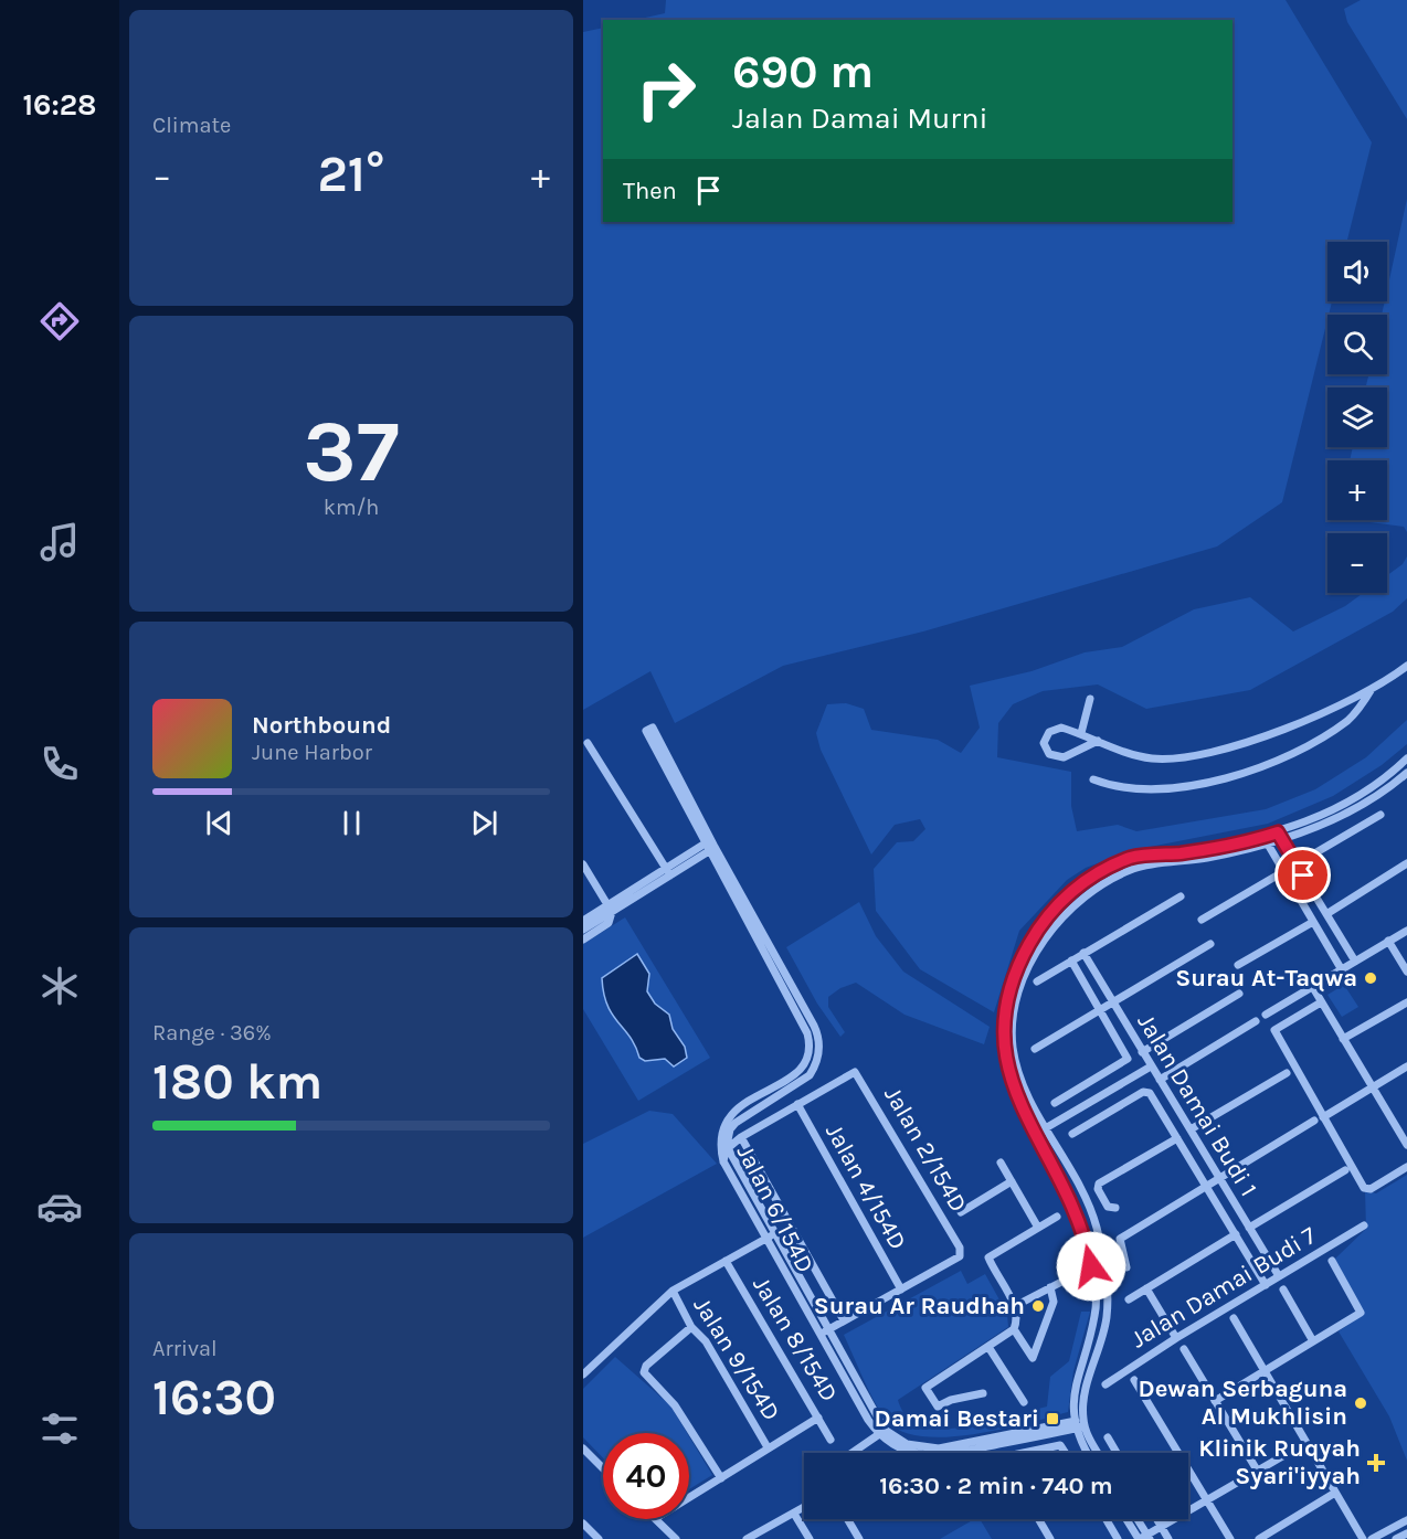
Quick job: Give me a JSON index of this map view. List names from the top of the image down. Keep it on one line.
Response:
{"streets":{"street":["Jalan Damai Budi 1","Jalan 2/154D","Jalan 4/154D","Jalan 6/154D","Jalan Damai Budi 7","Jalan 8/154D","Jalan 9/154D"]},"crossings":[["Jalan Damai Budi 1","Jalan Damai Budi 7"],["Jalan 2/154D","Jalan 4/154D"]],"places":{"other":["Surau At-Taqwa","Surau Ar Raudhah","Dewan Serbaguna Al Mukhlisin"],"transit":["Damai Bestari"],"health":["Klinik Ruqyah Syari'iyyah"]},"page":{"tabs":"16:28","tile":["Climate",["37","km/h"],["Range · 36%","180 km"],["Arrival","16:30"]],"turn":["690 m","Jalan Damai Murni"],"heat":["−","21°","+"],"then":"Then","map_buttons":["+","−"],"song":["Northbound","June Harbor"],"limit":"40","trip":"16:30 · 2 min · 740 m"}}
